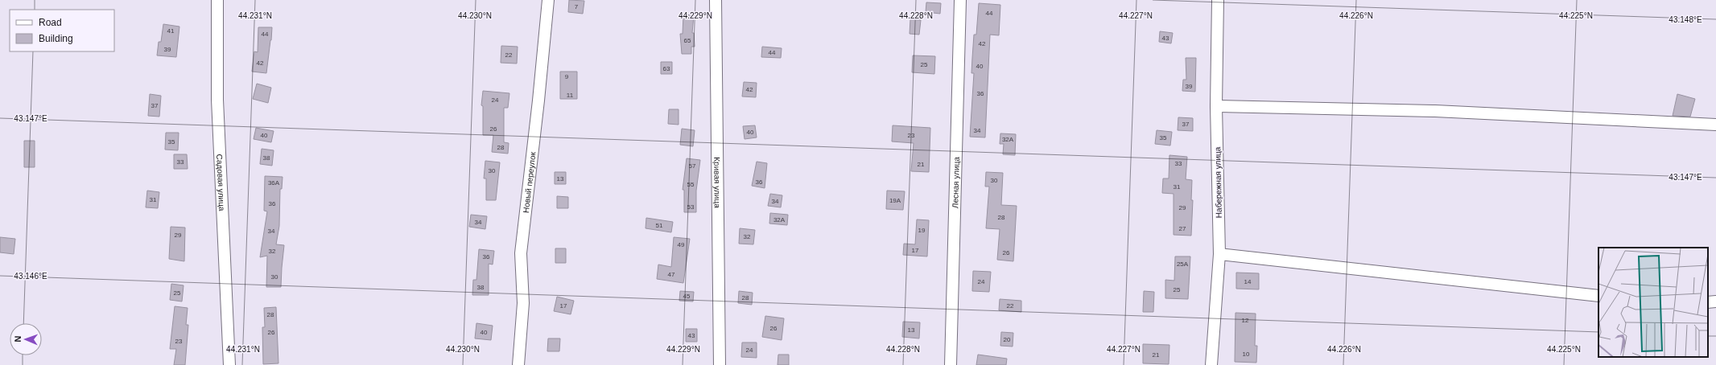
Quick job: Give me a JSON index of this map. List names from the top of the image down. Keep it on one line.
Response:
{"streets":{"street":["Садовая улица","Новый переулок","Кривая улица","Лесная улица","Набережная улица"]},"house_numbers":["7","44","41","44","43","65","42","39","44","22","42","25","40","63","9","39","42","36","11","24","37","37","26","34","40","40","23","35","32А","35","28","38","33","33","21","57","30","13","30","36","36А","55","31","31","19А","34","36","53","29","28","32А","34","51","27","19","34","29","32","49","17","32","26","36","25А","47","30","24","14","38","25","25","45","28","17","22","28","12","26","13","26","40","43","20","23","24","10","21"],"legend":["Road","Building"],"north":"left","coordinates":["44.231°N","44.230°N","44.229°N","44.228°N","44.227°N","44.226°N","44.225°N","43.148°E","43.147°E","43.146°E"]}
